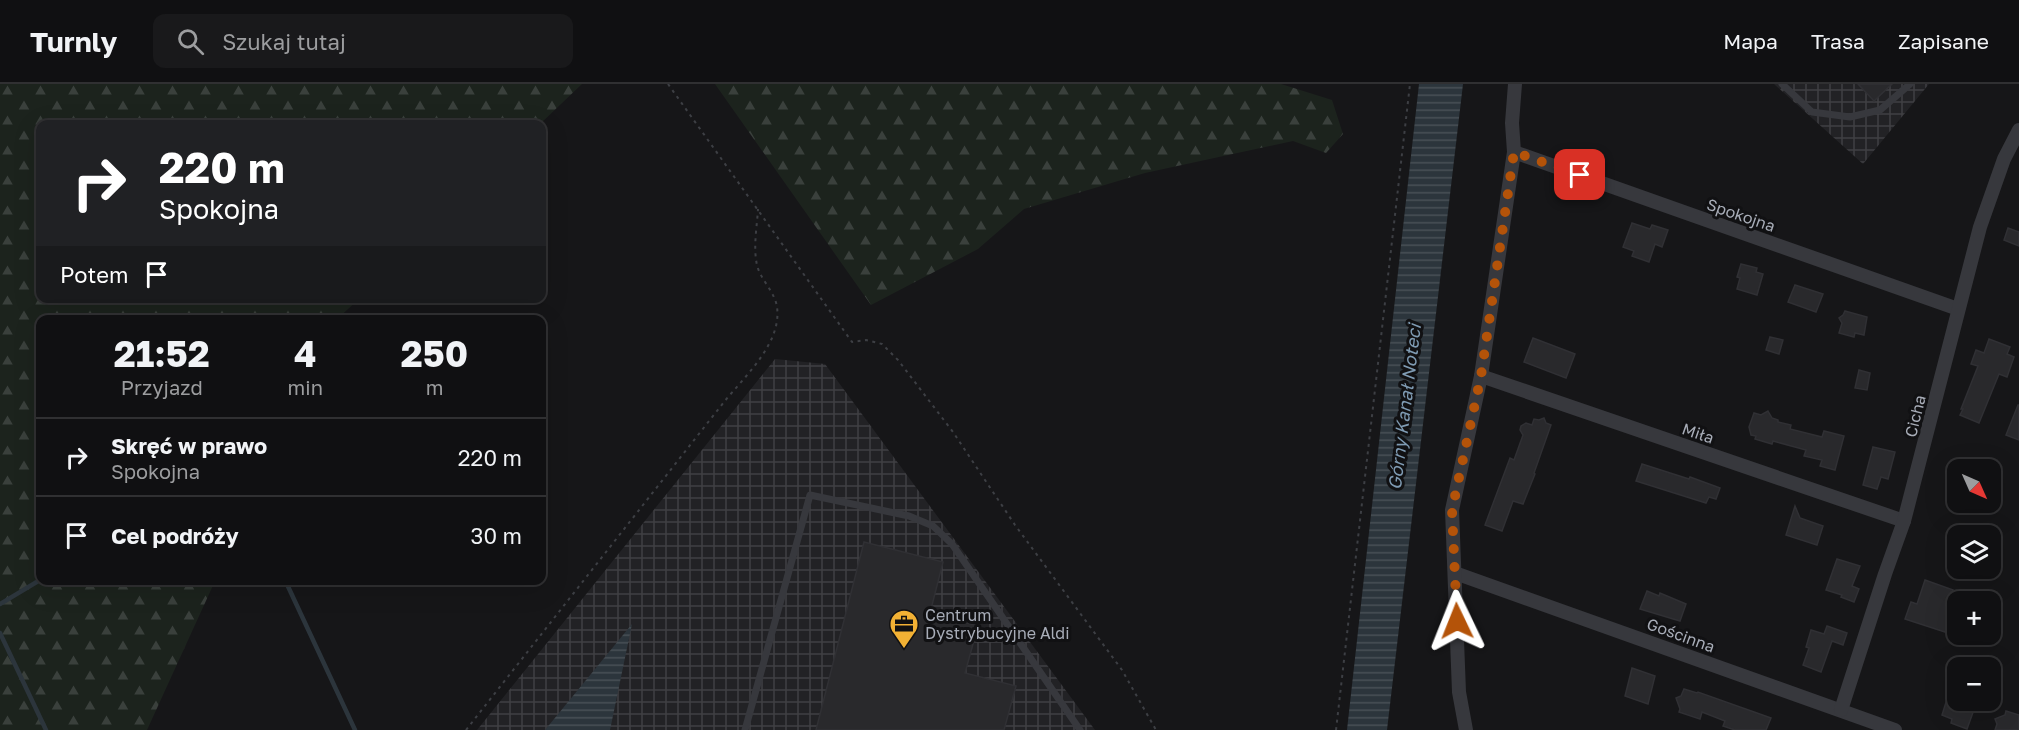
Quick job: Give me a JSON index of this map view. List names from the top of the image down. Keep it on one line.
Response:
{"streets":{"street":["Spokojna","Cicha","Miła","Gościnna"]},"crossings":[["Spokojna","Cicha"],["Cicha","Miła"],["Cicha","Gościnna"]],"water":["Górny Kanał Noteci"],"places":{"office":["Centrum Dystrybucyjne Aldi"]},"north":"bottom right","page":{"header":"Turnly","search":"Szukaj tutaj","nav":["Mapa","Trasa","Zapisane"],"turn":["220 m","Spokojna"],"then":"Potem","eta":["21:52","Przyjazd","4","min","250","m"],"list":[{"name":"Skręć w prawo","note":"Spokojna","value":"220 m"},{"name":"Cel podróży","value":"30 m"}],"map_buttons":["+","−"]}}
